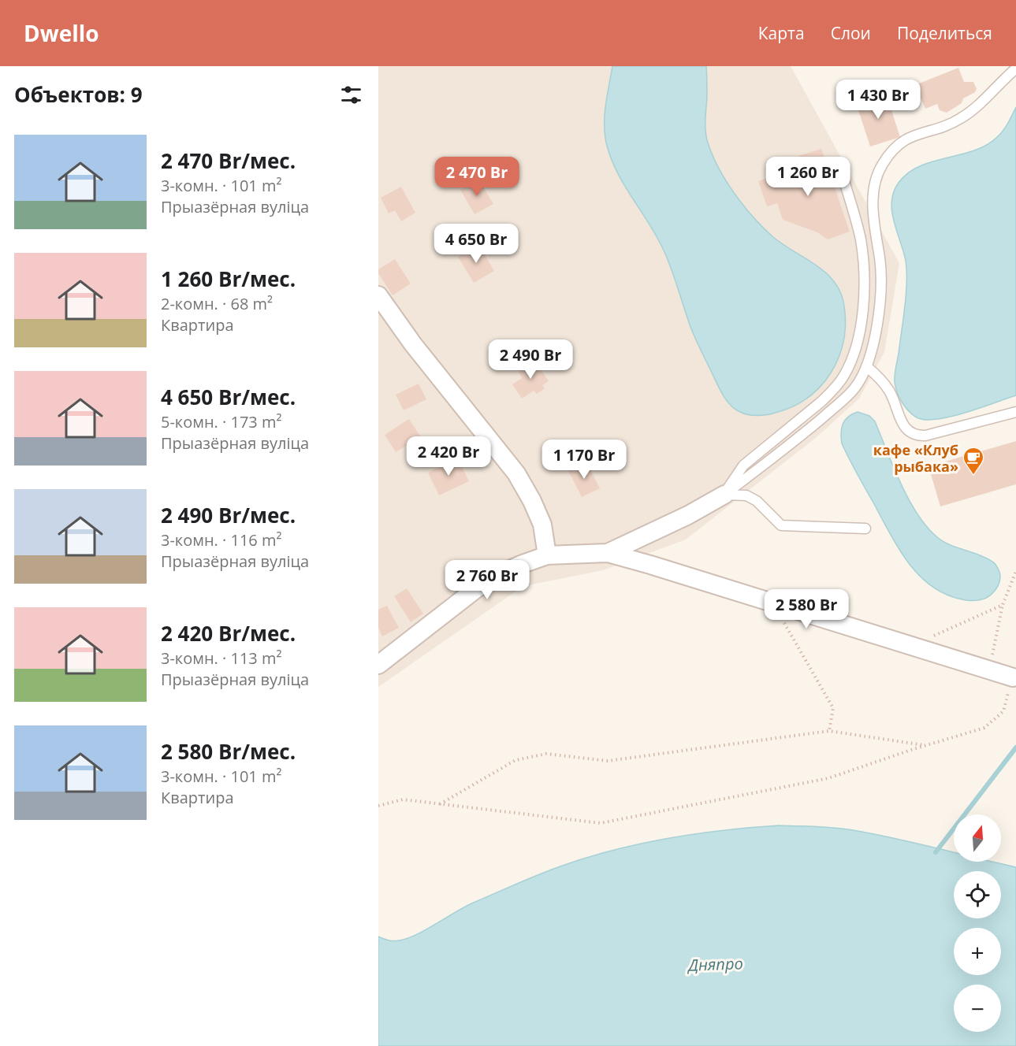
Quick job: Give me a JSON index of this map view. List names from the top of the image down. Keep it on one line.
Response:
{"water":["Дняпро"],"places":{"cafe":["кафе «Клуб рыбака»"]},"north":"top","page":{"header":"Dwello","nav":["Карта","Слои","Поделиться"],"heading":"Объектов: 9","price":["1 430 Br","2 470 Br","1 260 Br","4 650 Br","2 490 Br","2 420 Br","1 170 Br","2 760 Br","2 580 Br"],"list":[{"name":"2 470 Br/мес.","note":"3-комн. · 101 m² · Прыазёрная вуліца"},{"name":"1 260 Br/мес.","note":"2-комн. · 68 m² · Квартира"},{"name":"4 650 Br/мес.","note":"5-комн. · 173 m² · Прыазёрная вуліца"},{"name":"2 490 Br/мес.","note":"3-комн. · 116 m² · Прыазёрная вуліца"},{"name":"2 420 Br/мес.","note":"3-комн. · 113 m² · Прыазёрная вуліца"},{"name":"2 580 Br/мес.","note":"3-комн. · 101 m² · Квартира"}],"map_buttons":["+","−"]}}
